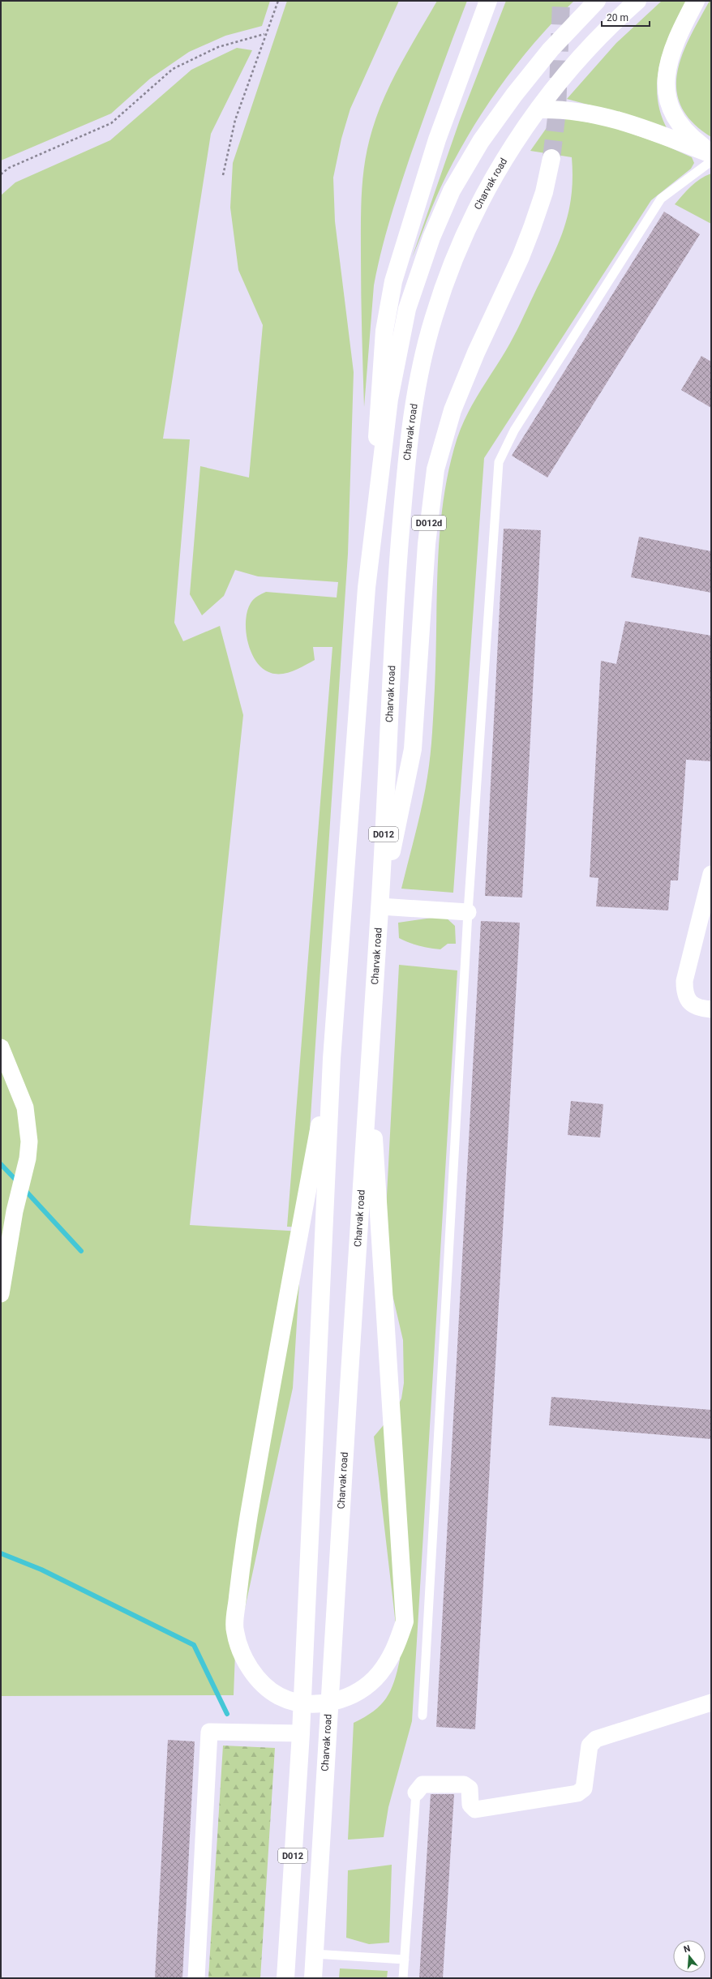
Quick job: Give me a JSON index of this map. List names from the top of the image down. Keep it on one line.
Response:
{"streets":{"main road":["Charvak road","D012d","D012"]},"crossings":[["Charvak road","D012d"]],"scale_bar":"20 m","north":"top"}
